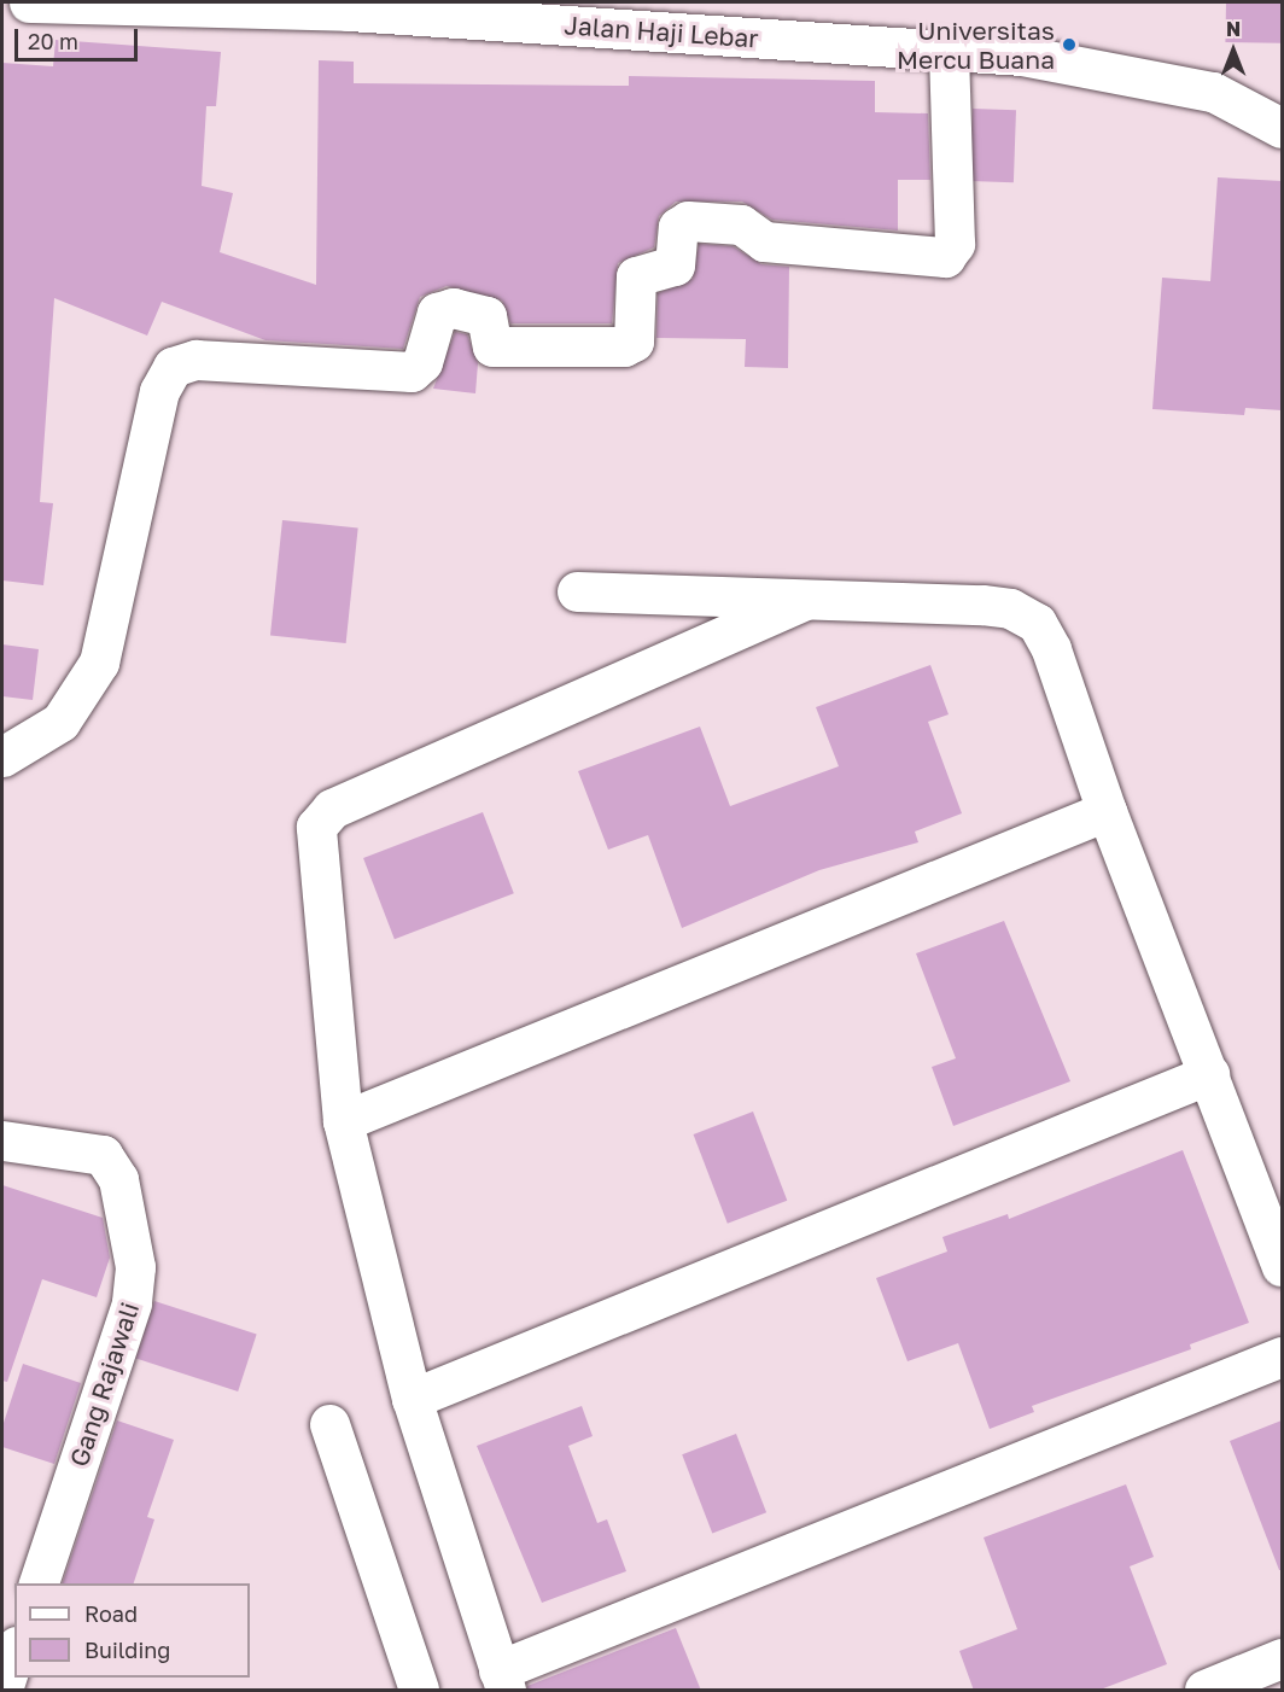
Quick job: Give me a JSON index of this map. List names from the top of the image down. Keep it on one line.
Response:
{"streets":{"street":["Jalan Haji Lebar","Gang Rajawali"]},"places":["Universitas Mercu Buana"],"legend":["Road","Building"],"scale_bar":"20 m","north":"top"}
